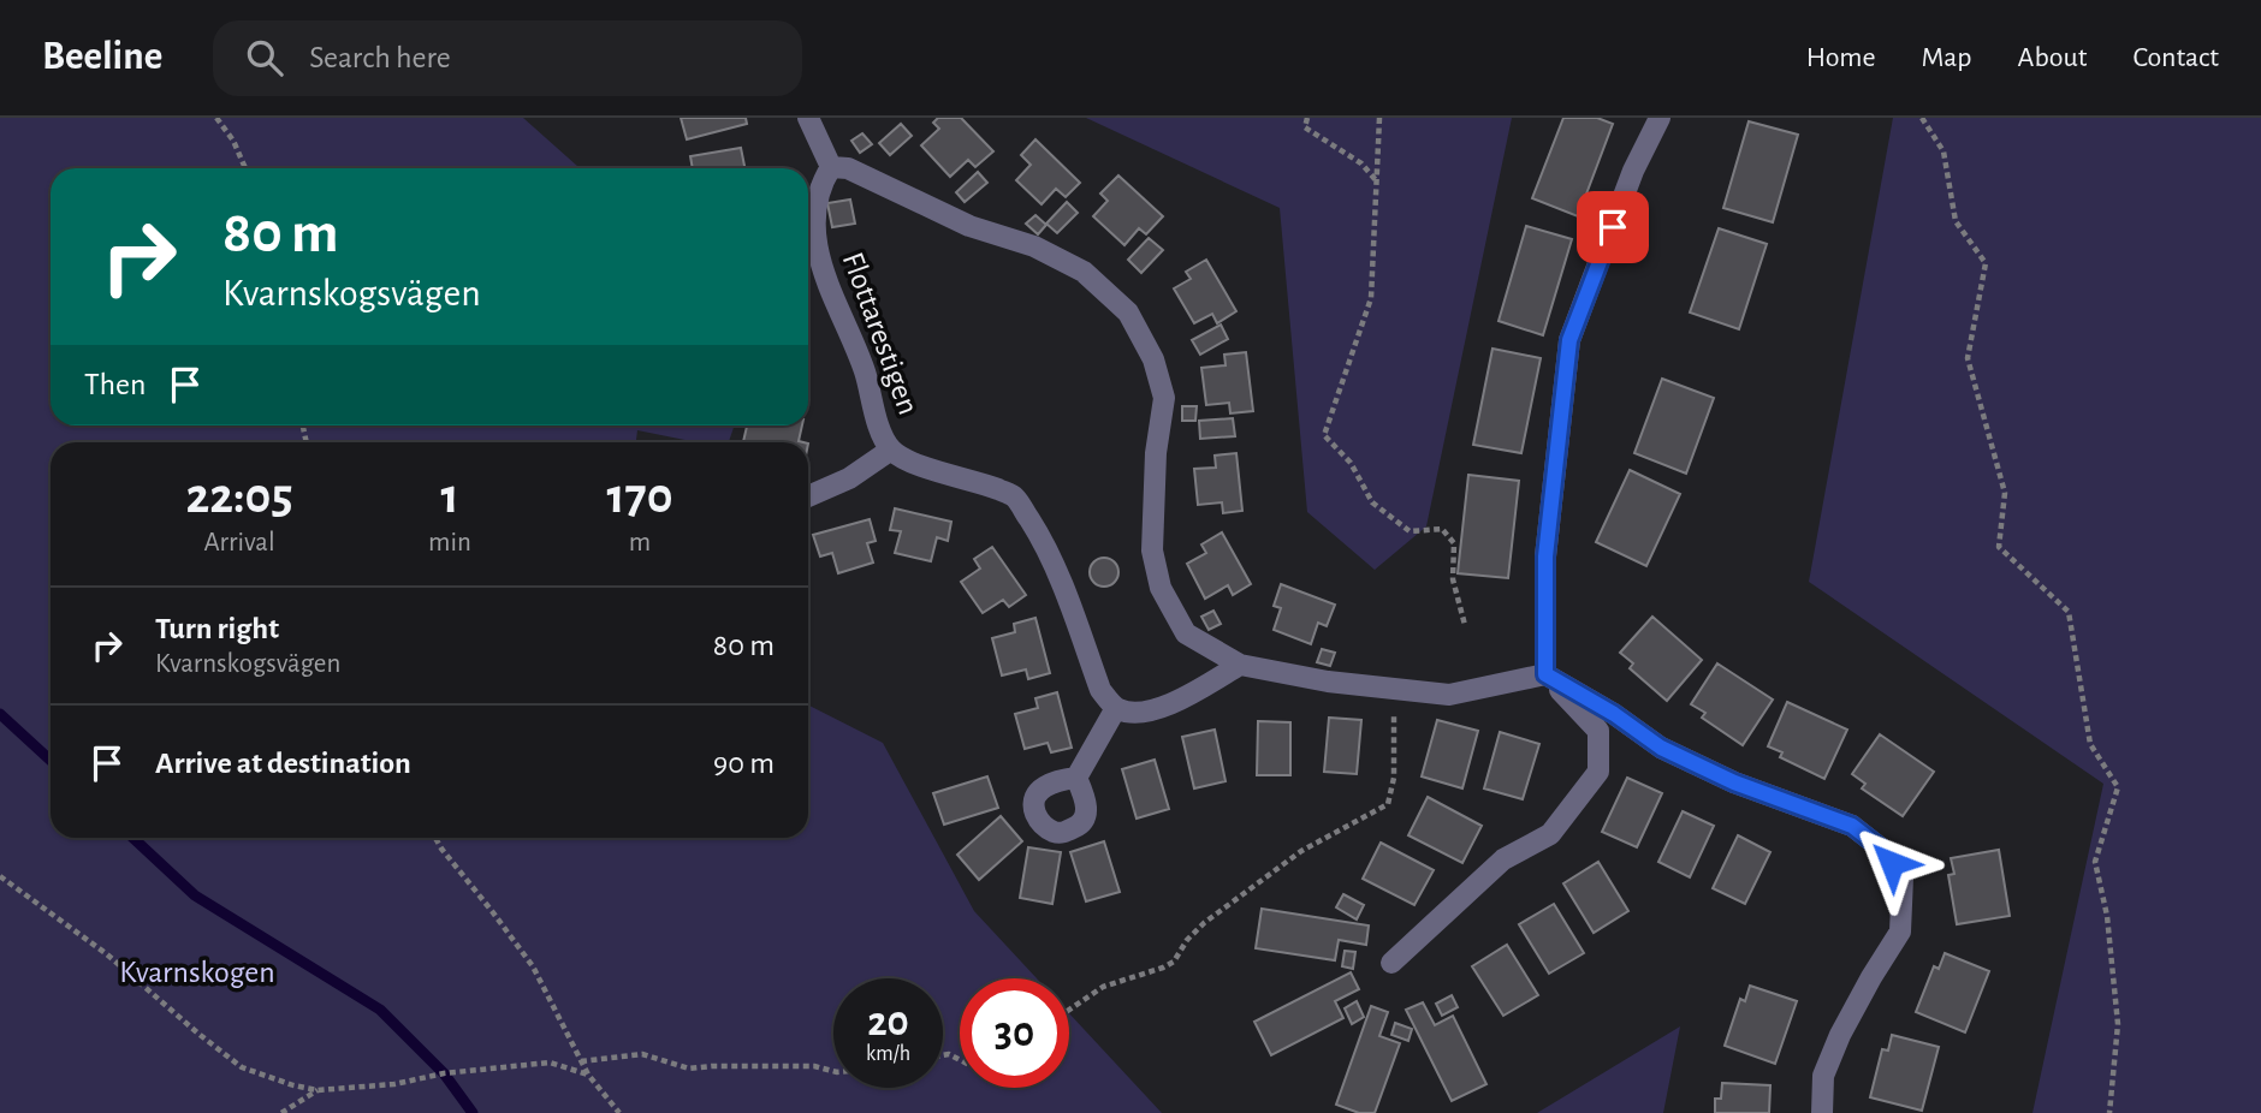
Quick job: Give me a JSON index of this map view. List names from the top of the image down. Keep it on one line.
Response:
{"streets":{"street":["Flottarestigen"]},"parks":["Kvarnskogen"],"page":{"header":"Beeline","search":"Search here","nav":["Home","Map","About","Contact"],"turn":["80 m","Kvarnskogsvägen"],"then":"Then","eta":["22:05","Arrival","1","min","170","m"],"list":[{"name":"Turn right","note":"Kvarnskogsvägen","value":"80 m"},{"name":"Arrive at destination","value":"90 m"}],"speed":"20 km/h","limit":"30"}}
